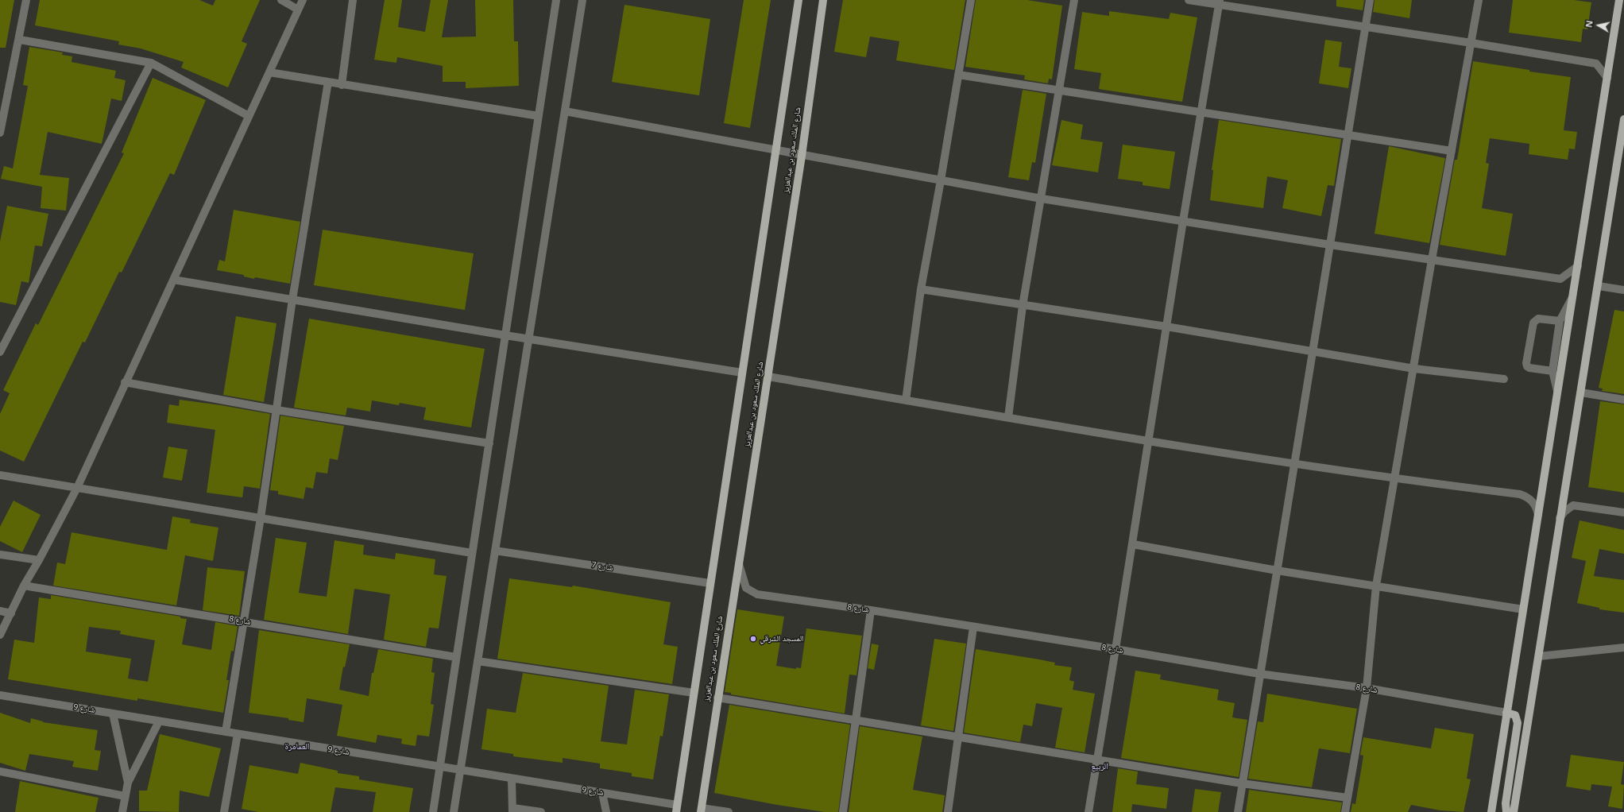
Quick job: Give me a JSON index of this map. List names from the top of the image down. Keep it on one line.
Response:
{"streets":{"main road":["شارع الملك سعود بن عبدالعزيز"],"street":["شارع 7","شارع 8","شارع 9"]},"crossings":[["شارع الملك سعود بن عبدالعزيز","شارع 7"],["شارع الملك سعود بن عبدالعزيز","شارع 8"],["شارع الملك سعود بن عبدالعزيز","شارع 9"]],"districts":["العمامرة","الربيع"],"places":["المسجد الشرقي"],"north":"left"}
